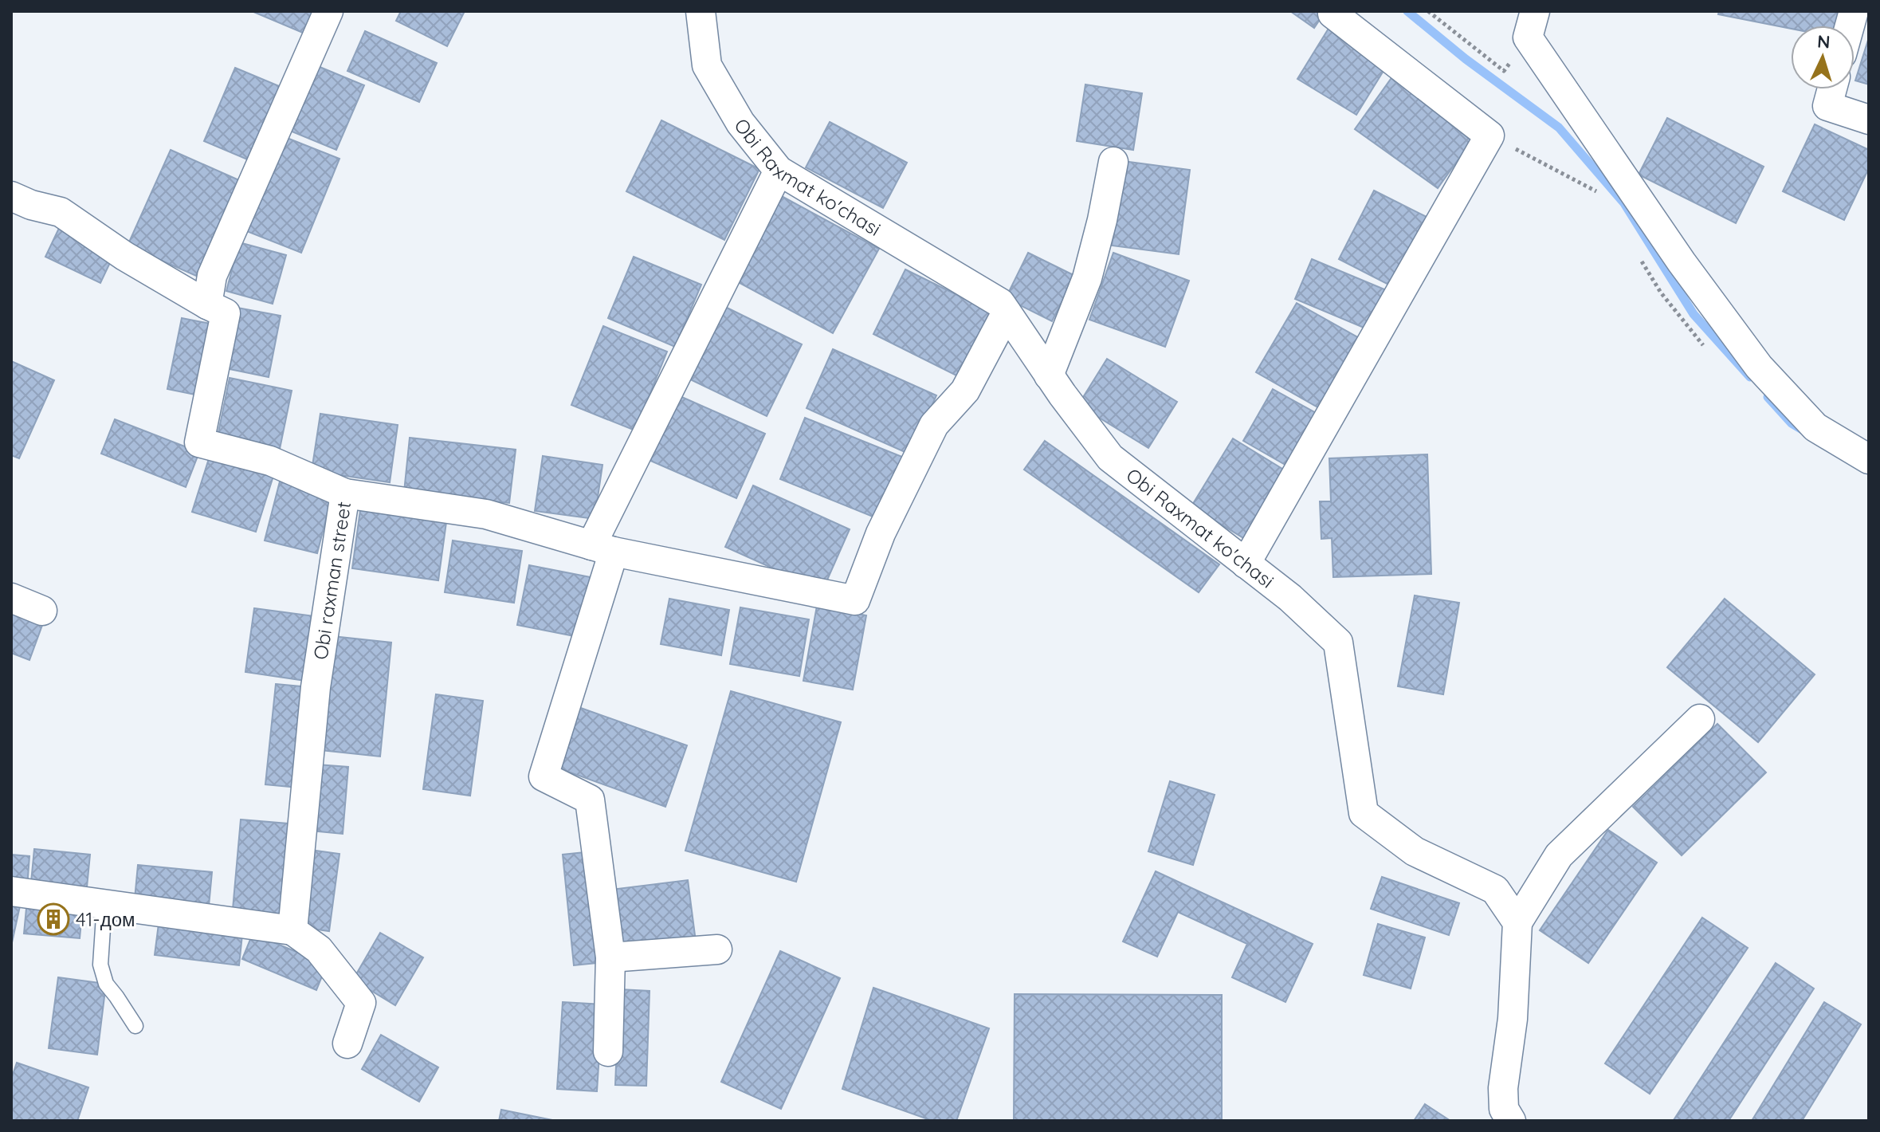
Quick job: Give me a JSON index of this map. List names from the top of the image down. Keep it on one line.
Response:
{"streets":{"street":["Obi Raxmat ko'chasi","Obi raxman street"]},"places":{"building":["41-дом"]},"north":"top"}
